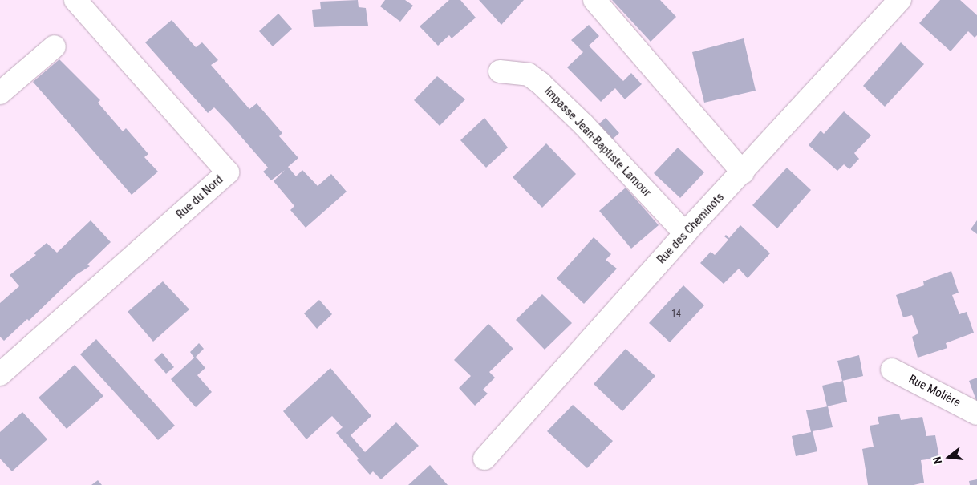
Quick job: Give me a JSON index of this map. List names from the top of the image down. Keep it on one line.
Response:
{"streets":{"street":["Impasse Jean-Baptiste Lamour","Rue du Nord","Rue des Cheminots","Rue Molière"]},"crossings":[["Impasse Jean-Baptiste Lamour","Rue des Cheminots"]],"house_numbers":["14"],"north":"left"}
